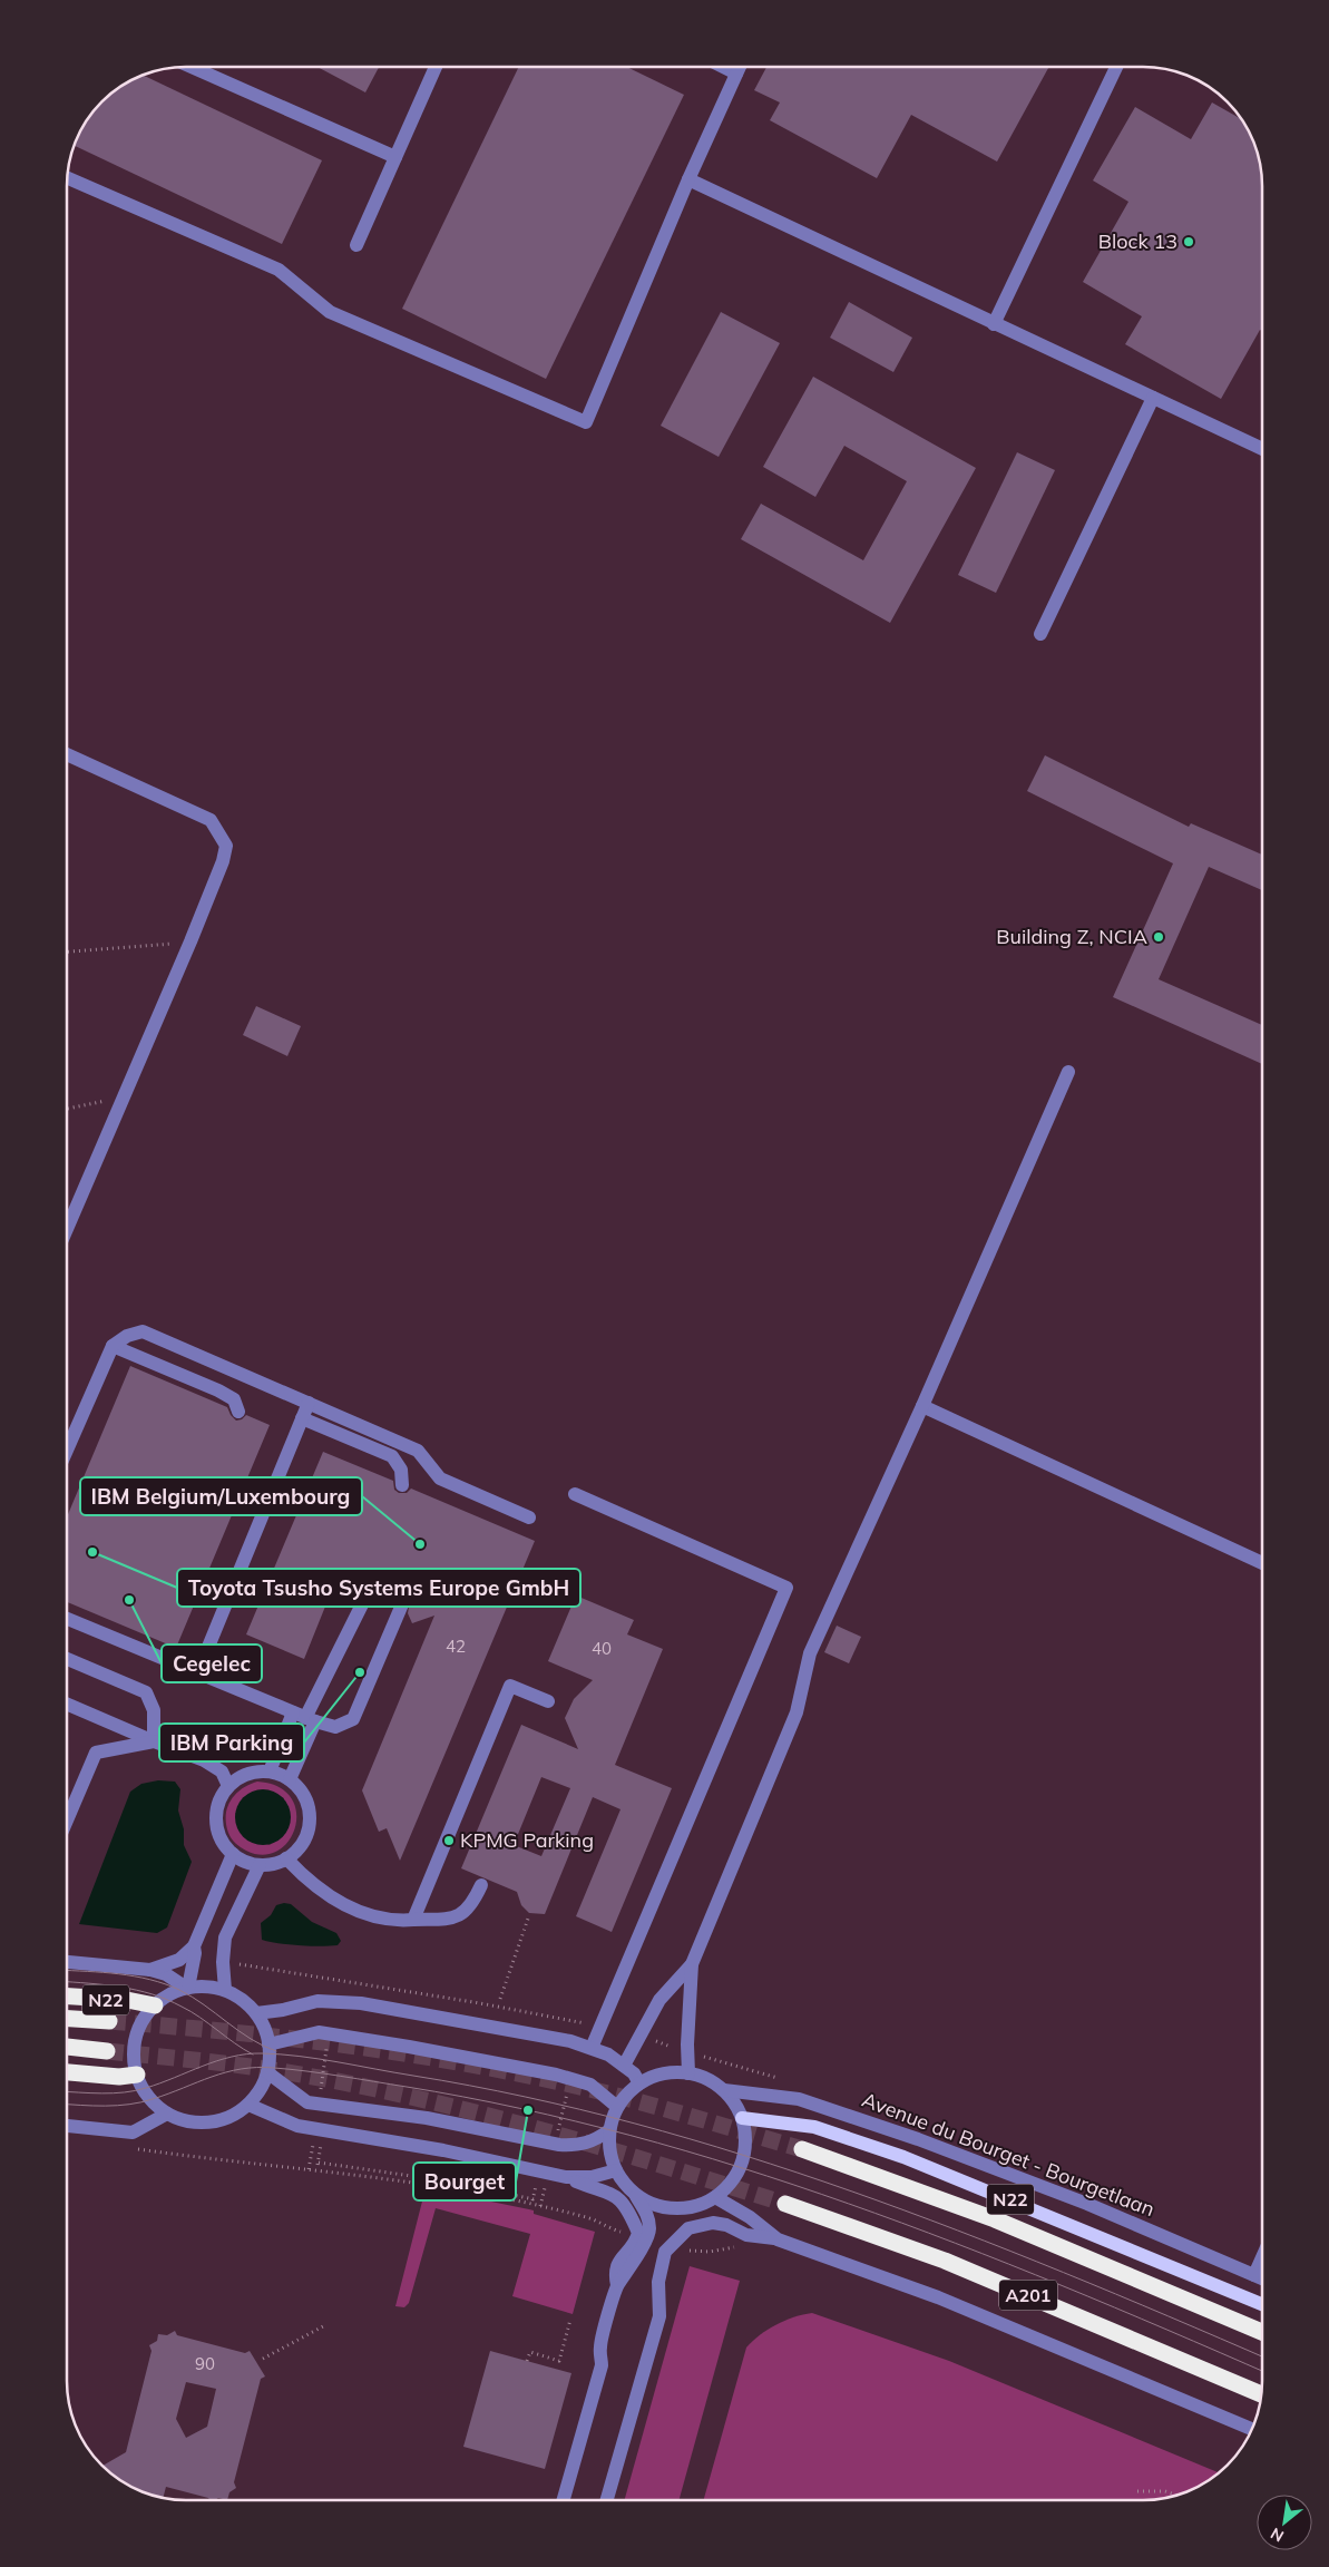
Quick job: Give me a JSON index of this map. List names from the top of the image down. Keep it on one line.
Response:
{"streets":{"highway":["N22","A201"],"street":["Avenue du Bourget - Bourgetlaan"]},"crossings":[["N22","Avenue du Bourget - Bourgetlaan"]],"places":["Block 13","Building Z, NCIA","IBM Belgium/Luxembourg","Toyota Tsusho Systems Europe GmbH","Cegelec","IBM Parking","KPMG Parking","Bourget"],"house_numbers":["42","40","90"],"north":"bottom left"}
